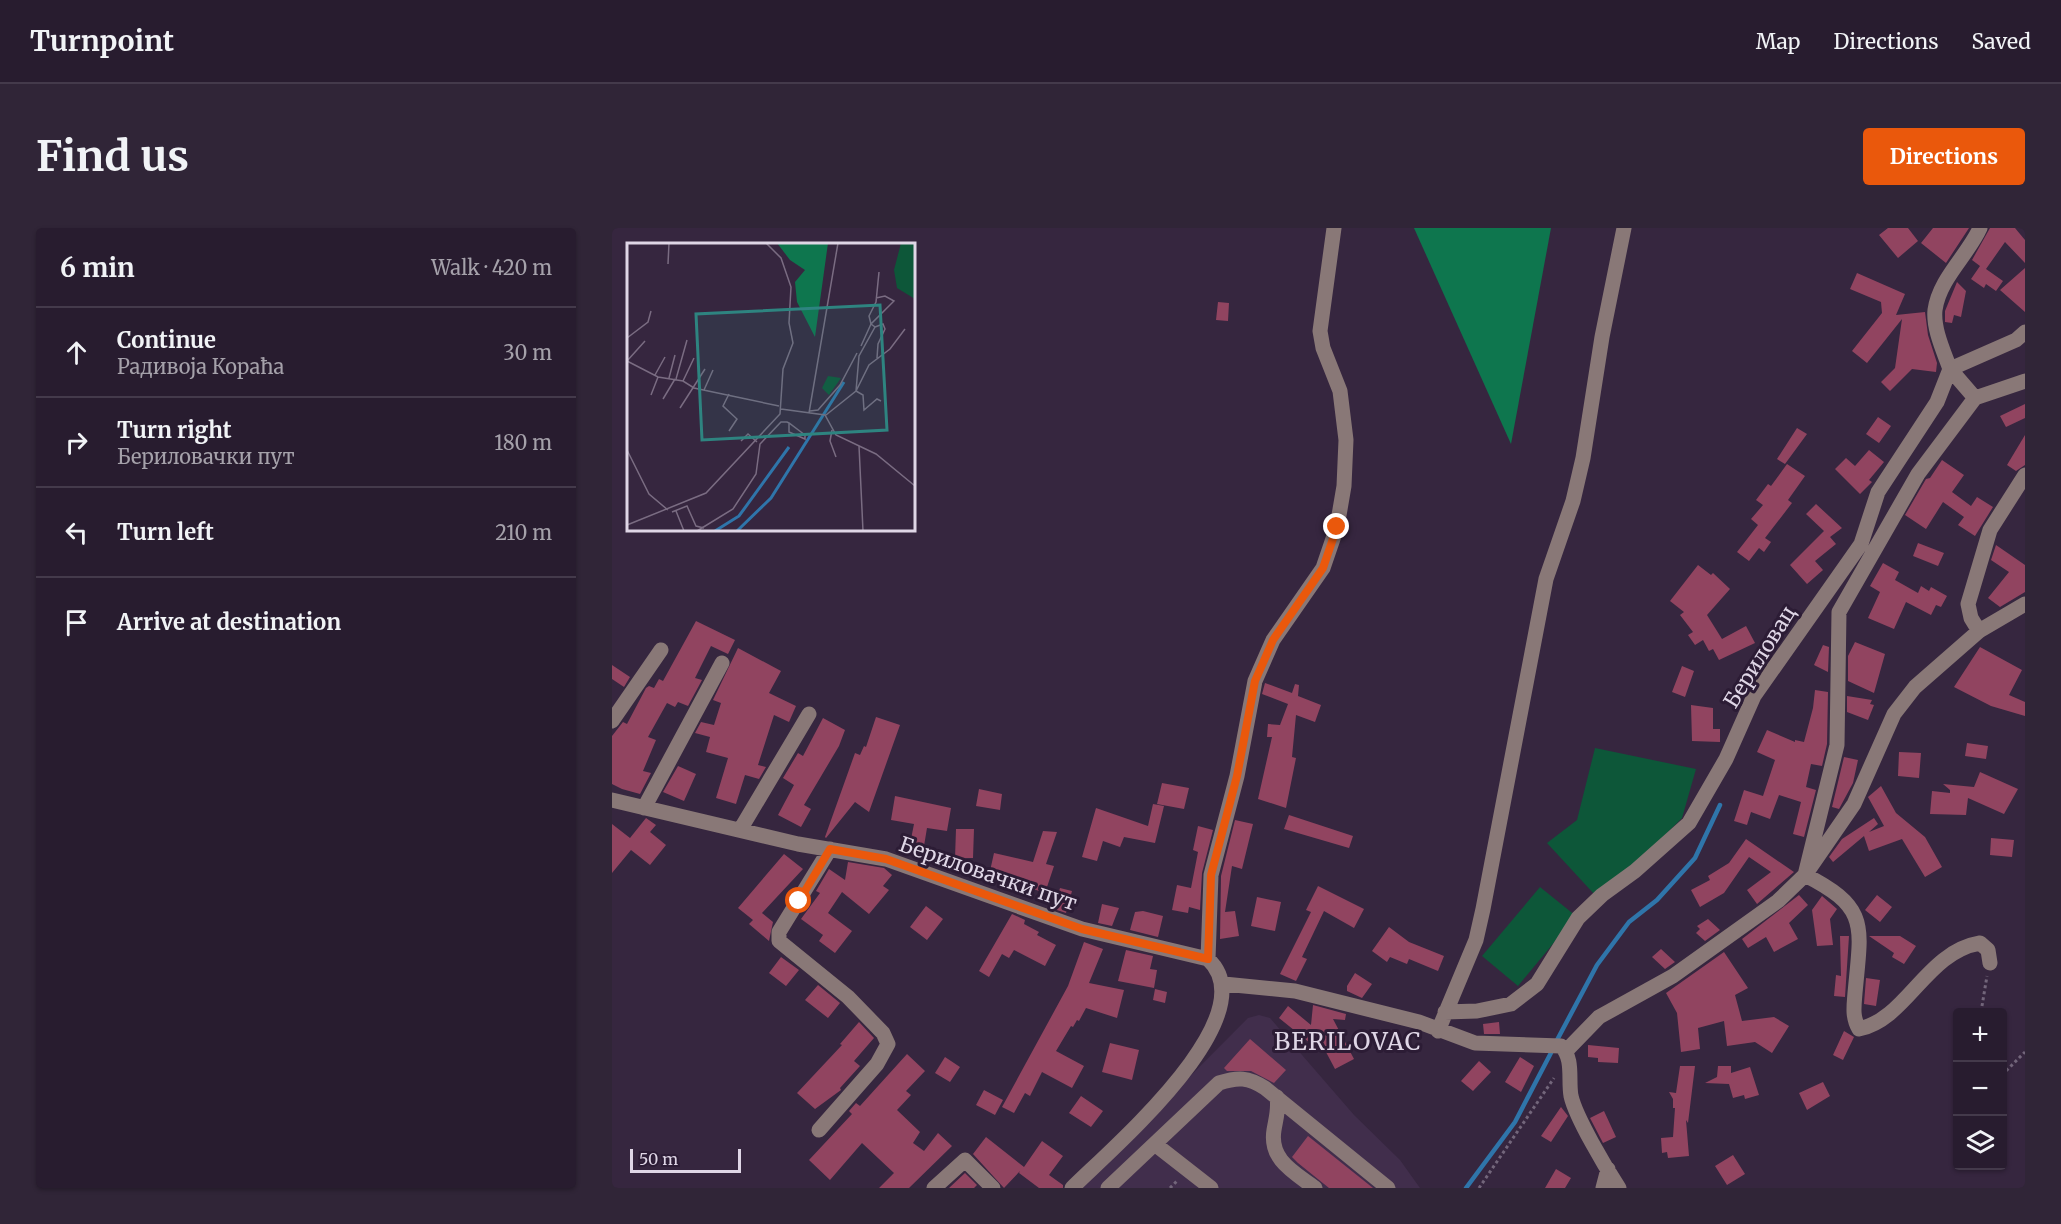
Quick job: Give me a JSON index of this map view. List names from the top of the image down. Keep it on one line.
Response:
{"streets":{"street":["Бериловац","Бериловачки пут"]},"districts":["BERILOVAC"],"scale_bar":"50 m","page":{"header":"Turnpoint","nav":["Map","Directions","Saved"],"buttons":"Directions","title":"Find us","heading":["6 min","Walk · 420 m"],"list":[["Continue","Радивоја Кораћа","30 m"],["Turn right","Бериловачки пут","180 m"],["Turn left","210 m"],"Arrive at destination"],"map_buttons":["+","−"],"scale":"50 m"}}
